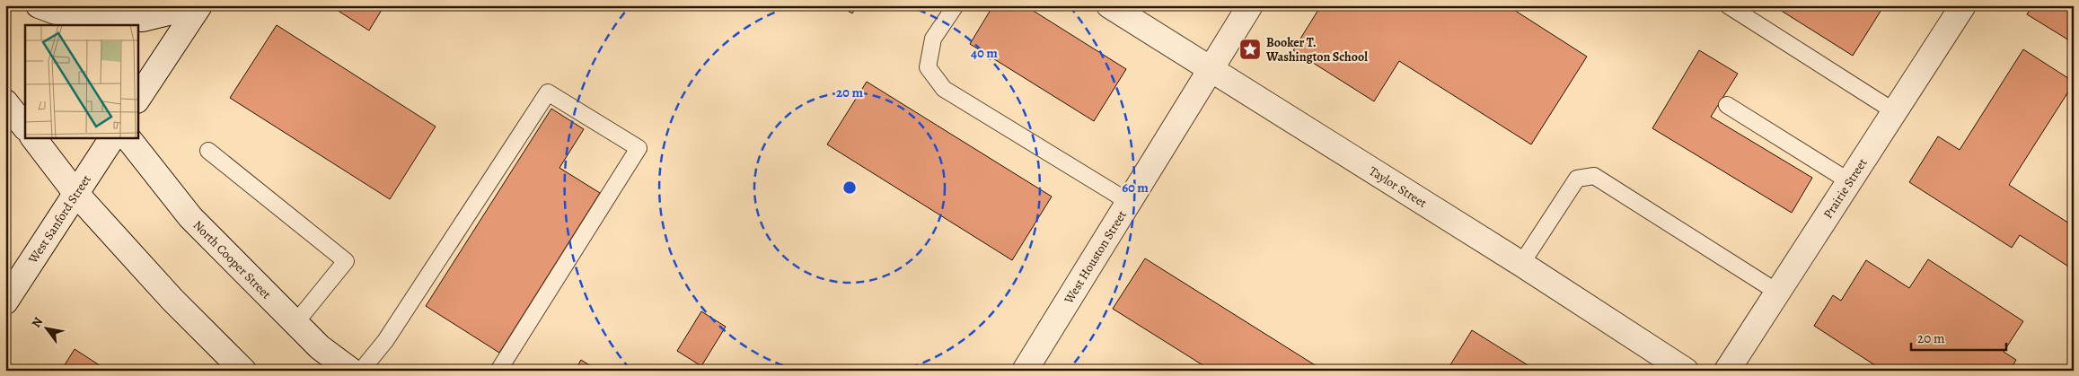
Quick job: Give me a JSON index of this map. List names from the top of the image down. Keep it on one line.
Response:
{"streets":{"street":["Taylor Street","Prairie Street","West Sanford Street","West Houston Street","North Cooper Street"]},"crossings":[["Taylor Street","West Houston Street"]],"places":{"place":["Booker T. Washington School"]},"scale_bar":"20 m","north":"top left","rings":["40 m","20 m","60 m"]}
